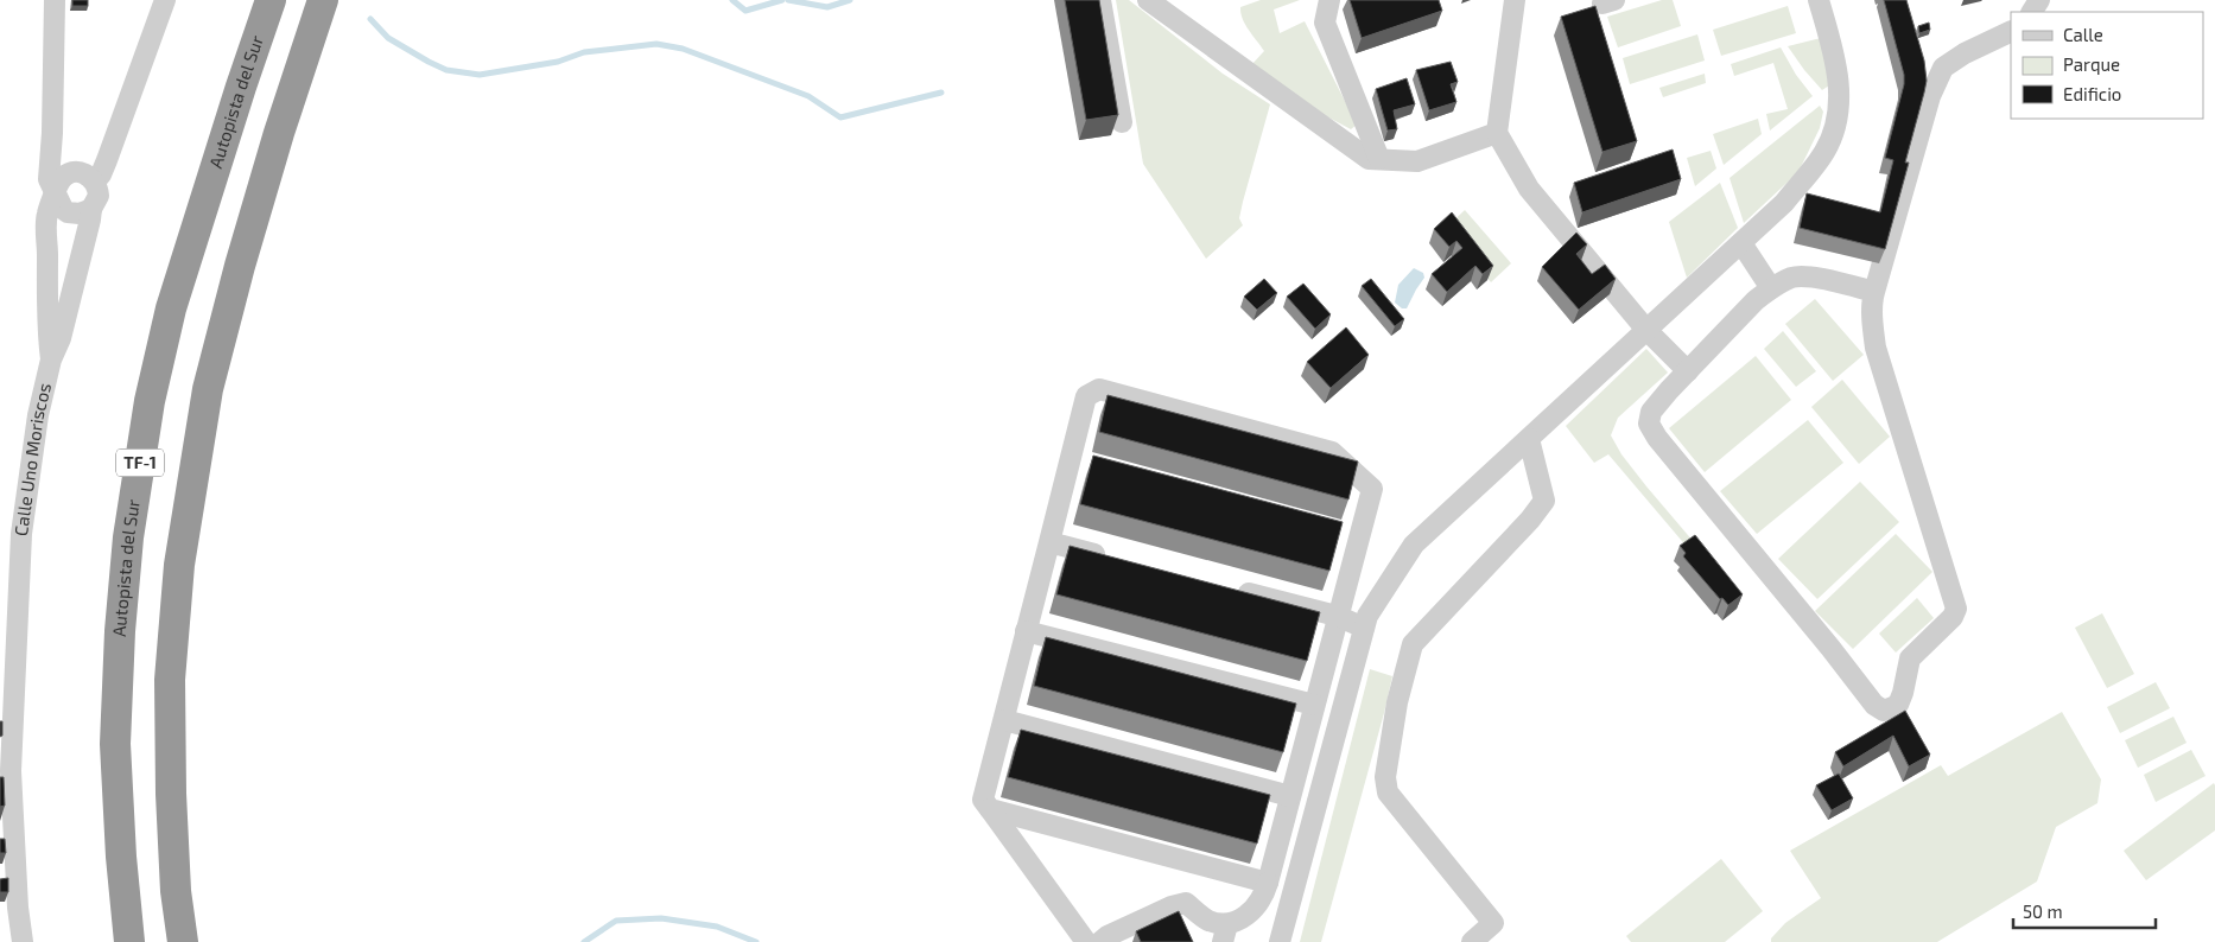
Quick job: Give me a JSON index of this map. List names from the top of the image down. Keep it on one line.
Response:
{"streets":{"highway":["Autopista del Sur","TF-1"],"street":["Calle Uno Moriscos"]},"legend":["Calle","Parque","Edificio"],"scale_bar":"50 m"}
